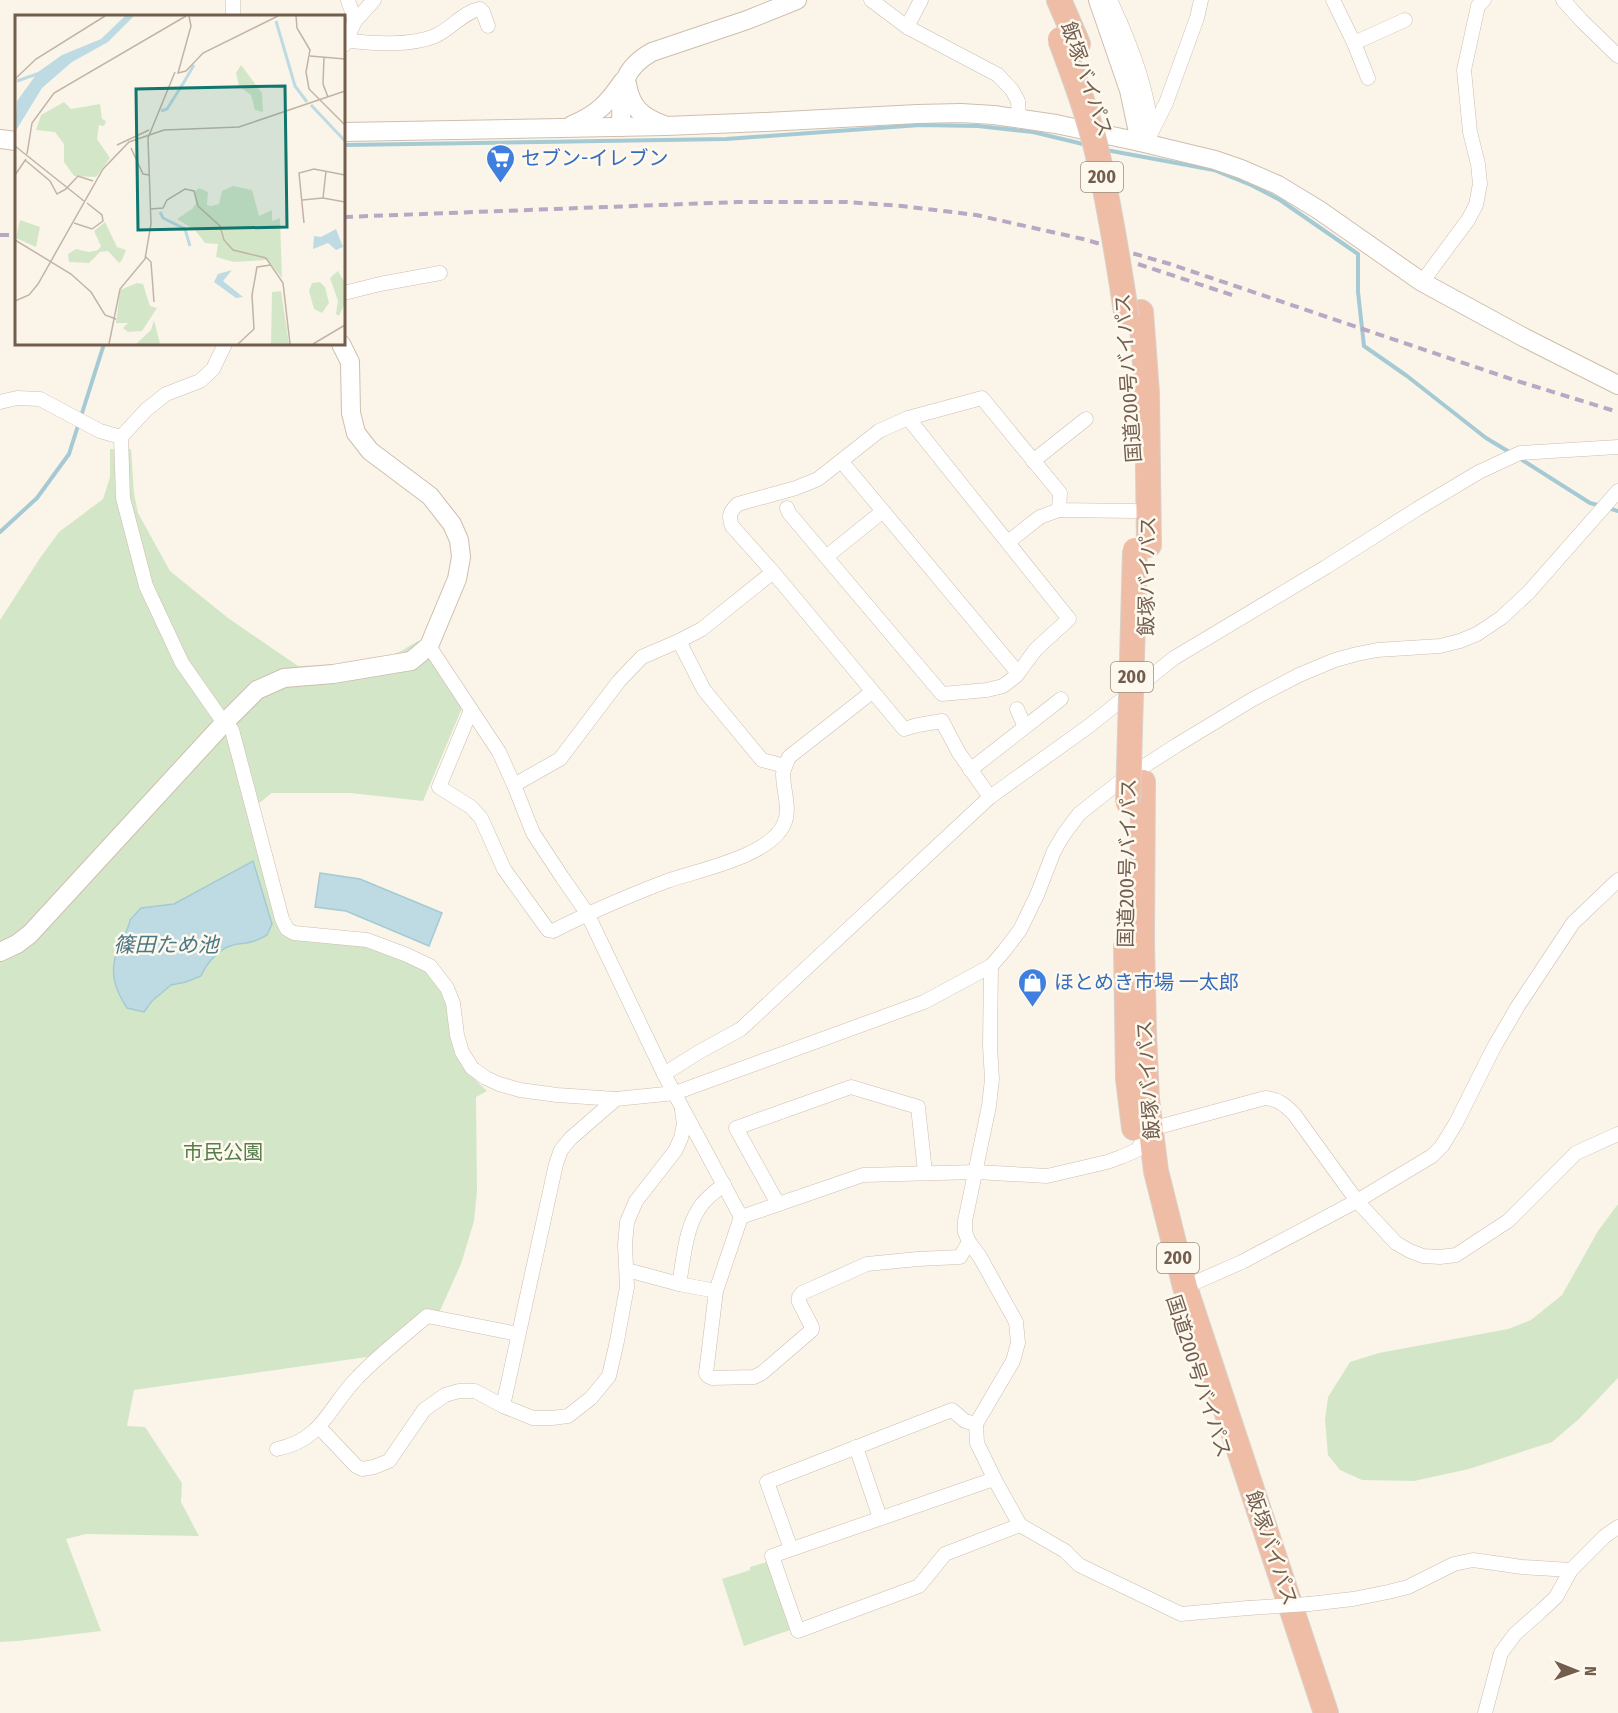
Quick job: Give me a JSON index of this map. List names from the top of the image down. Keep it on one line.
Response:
{"streets":{"highway":["飯塚バイパス","200","国道200号バイパス"]},"crossings":[["飯塚バイパス","国道200号バイパス"]],"water":["篠田ため池"],"parks":["市民公園"],"places":{"supermarket":["セブン-イレブン"],"shop":["ほとめき市場 一太郎"]},"north":"right"}
